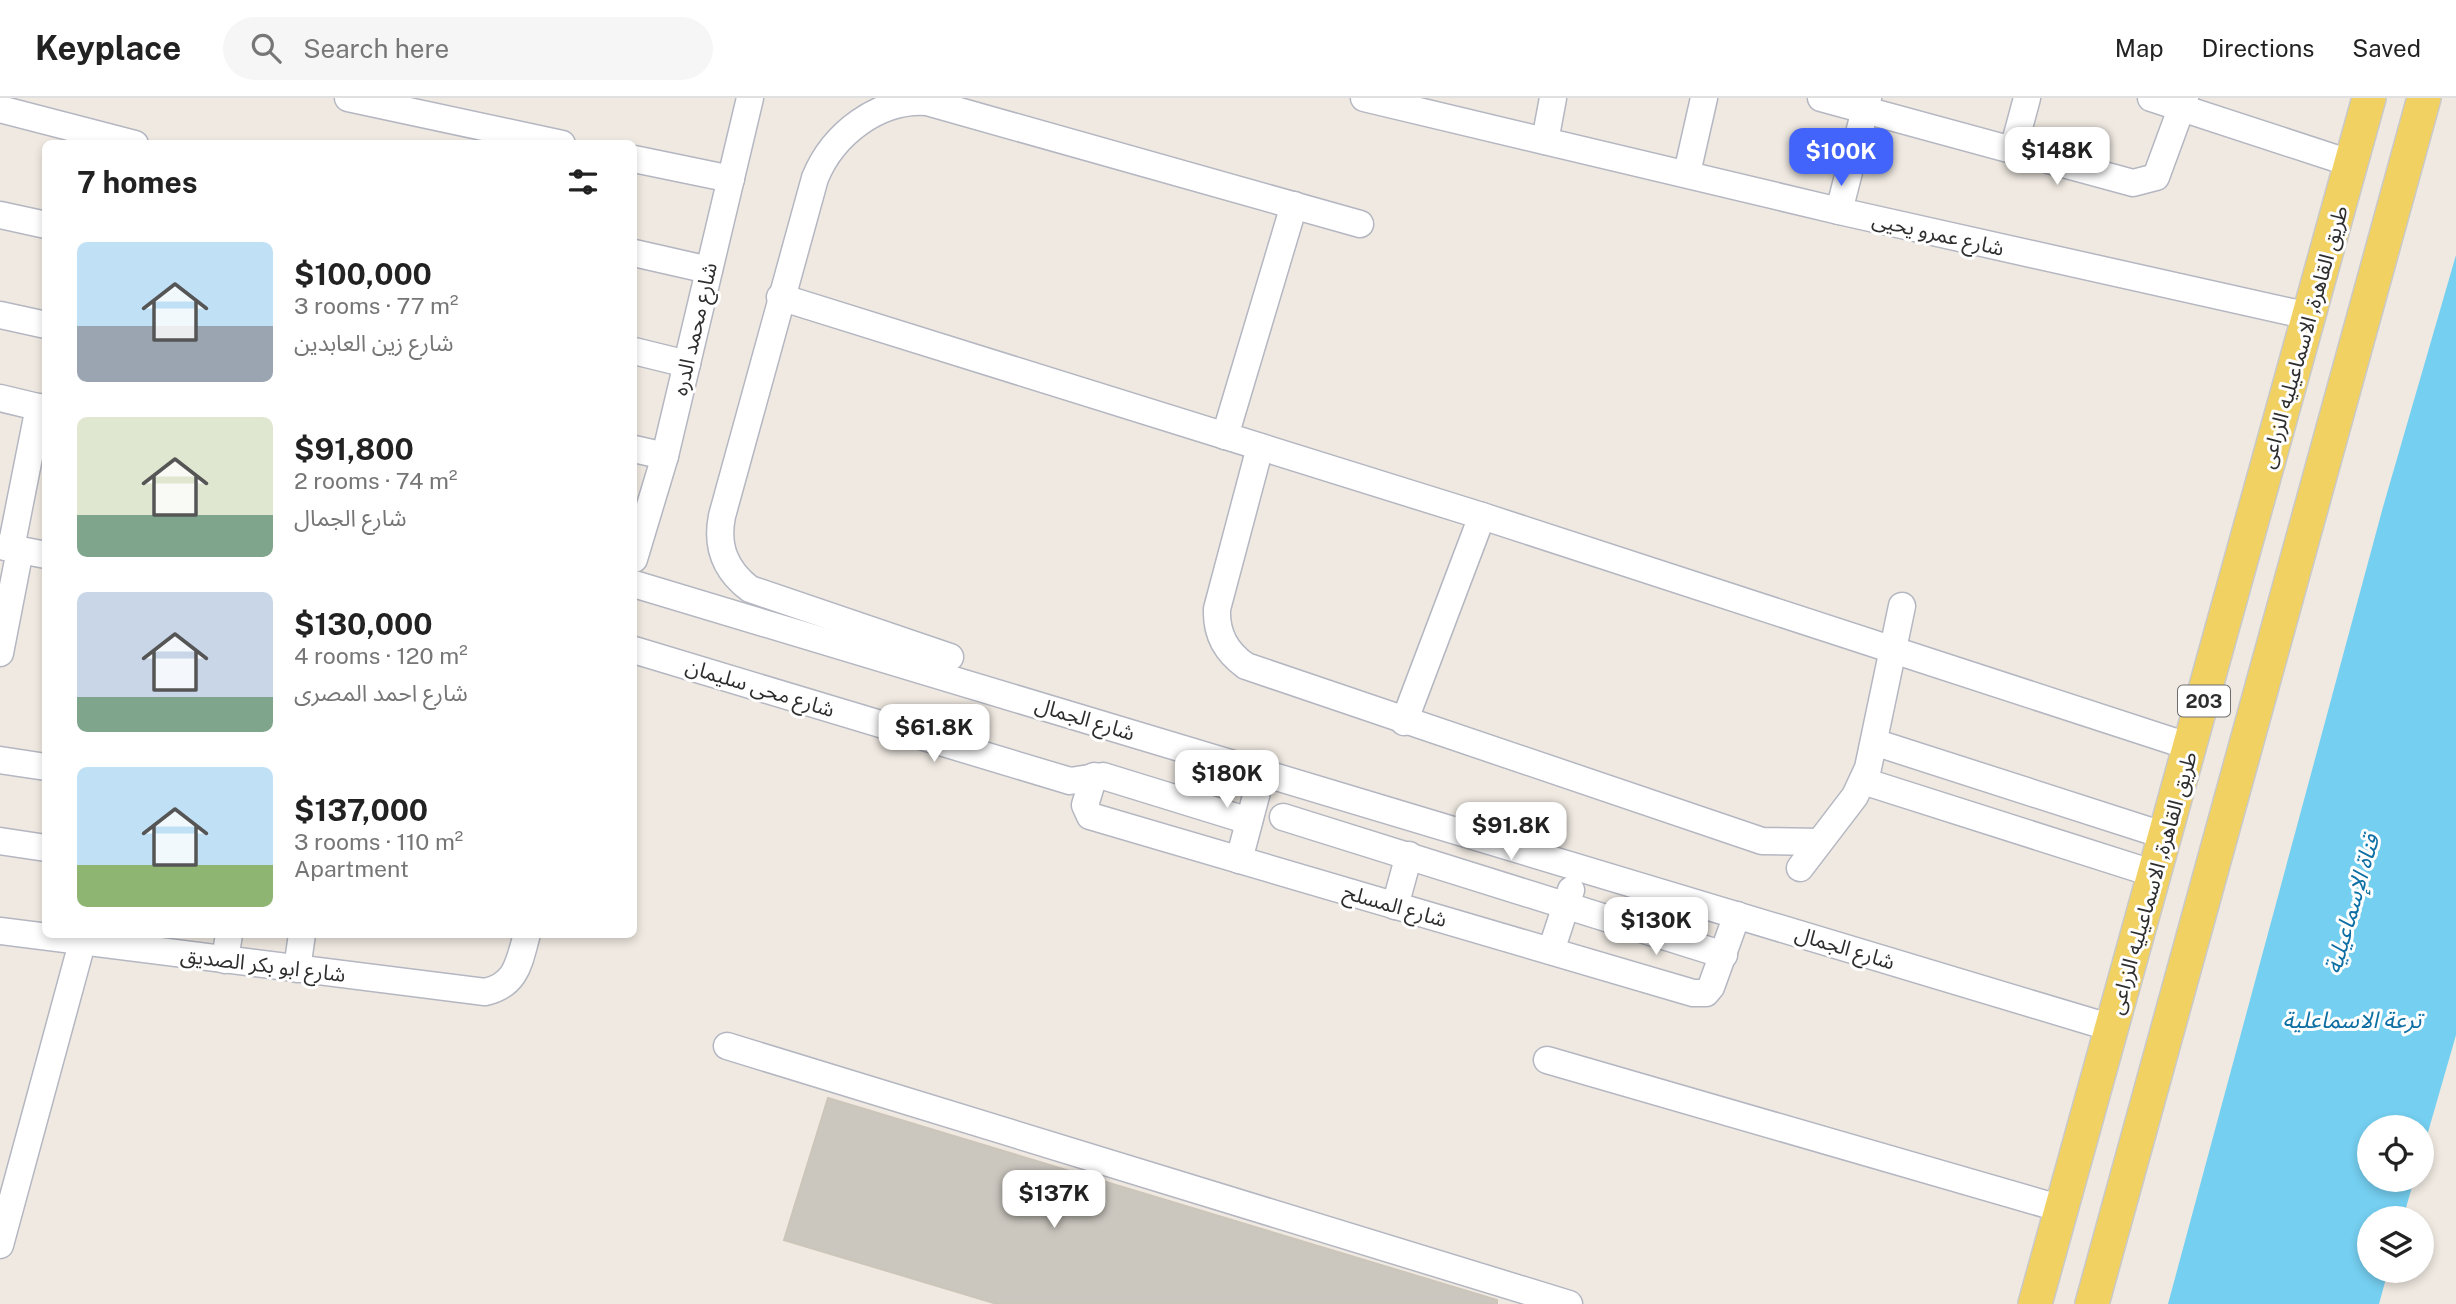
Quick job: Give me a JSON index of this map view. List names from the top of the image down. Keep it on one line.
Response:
{"streets":{"main road":["طريق القاهرة, الاسماعيليه الزراعى","203"],"street":["شارع عمرو يحيى","شارع محمد الدره","شارع محى سليمان","شارع الجمال","شارع المسلح","شارع ابو بكر الصديق"]},"crossings":[["شارع عمرو يحيى","طريق القاهرة, الاسماعيليه الزراعى"],["طريق القاهرة, الاسماعيليه الزراعى","شارع الجمال"],["شارع محى سليمان","شارع المسلح"],["شارع الجمال","شارع المسلح"]],"water":["قناة الإسماعيلية","ترعة الاسماعلية"],"page":{"header":"Keyplace","search":"Search here","nav":["Map","Directions","Saved"],"price":["$148K","$100K","$61.8K","$180K","$91.8K","$130K","$137K"],"heading":"7 homes","list":[{"name":"$100,000","note":"3 rooms · 77 m² · شارع زين العابدين"},{"name":"$91,800","note":"2 rooms · 74 m² · شارع الجمال"},{"name":"$130,000","note":"4 rooms · 120 m² · شارع احمد المصرى"},{"name":"$137,000","note":"3 rooms · 110 m² · Apartment"}]}}
